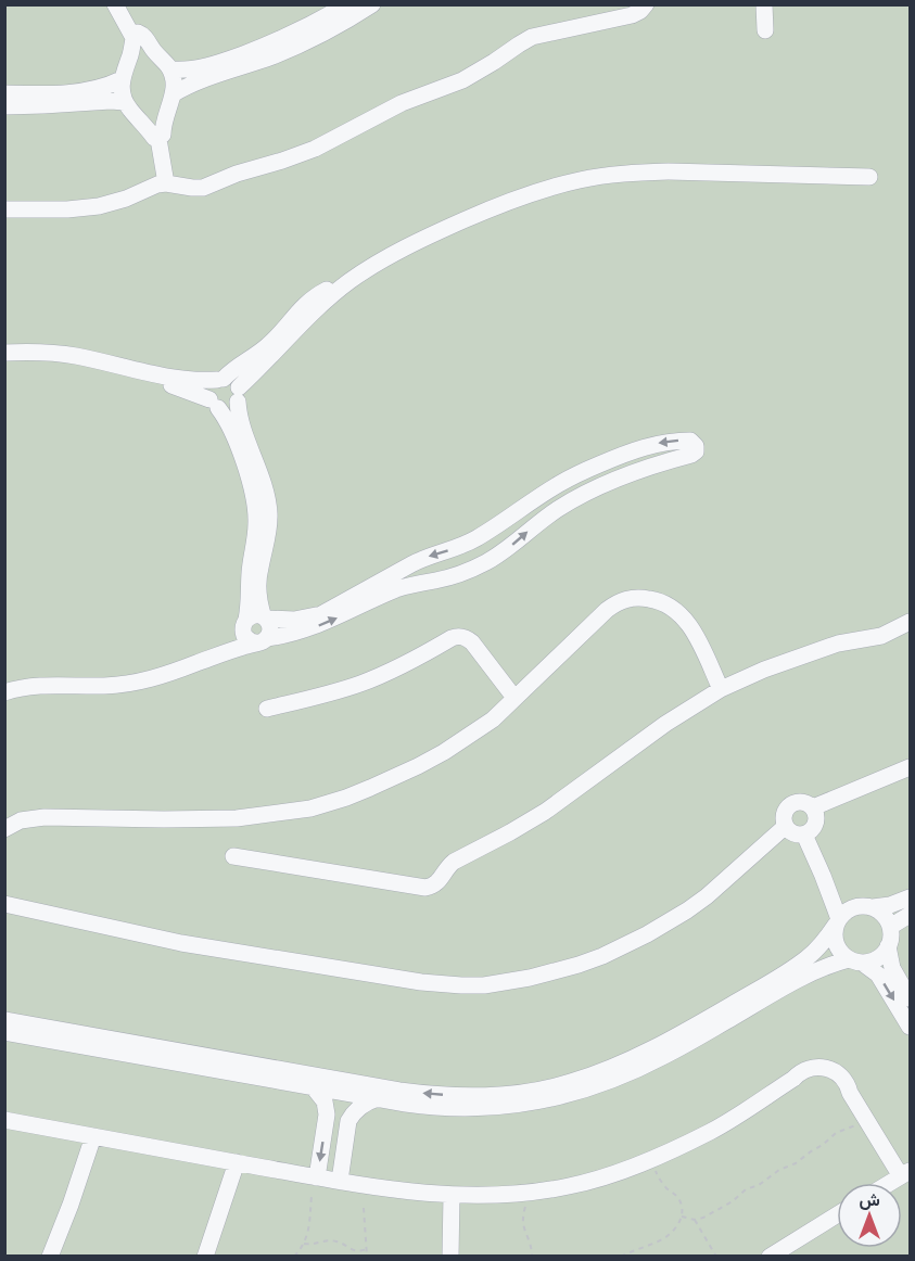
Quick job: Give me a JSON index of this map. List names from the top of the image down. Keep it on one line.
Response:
{"north":"top"}
